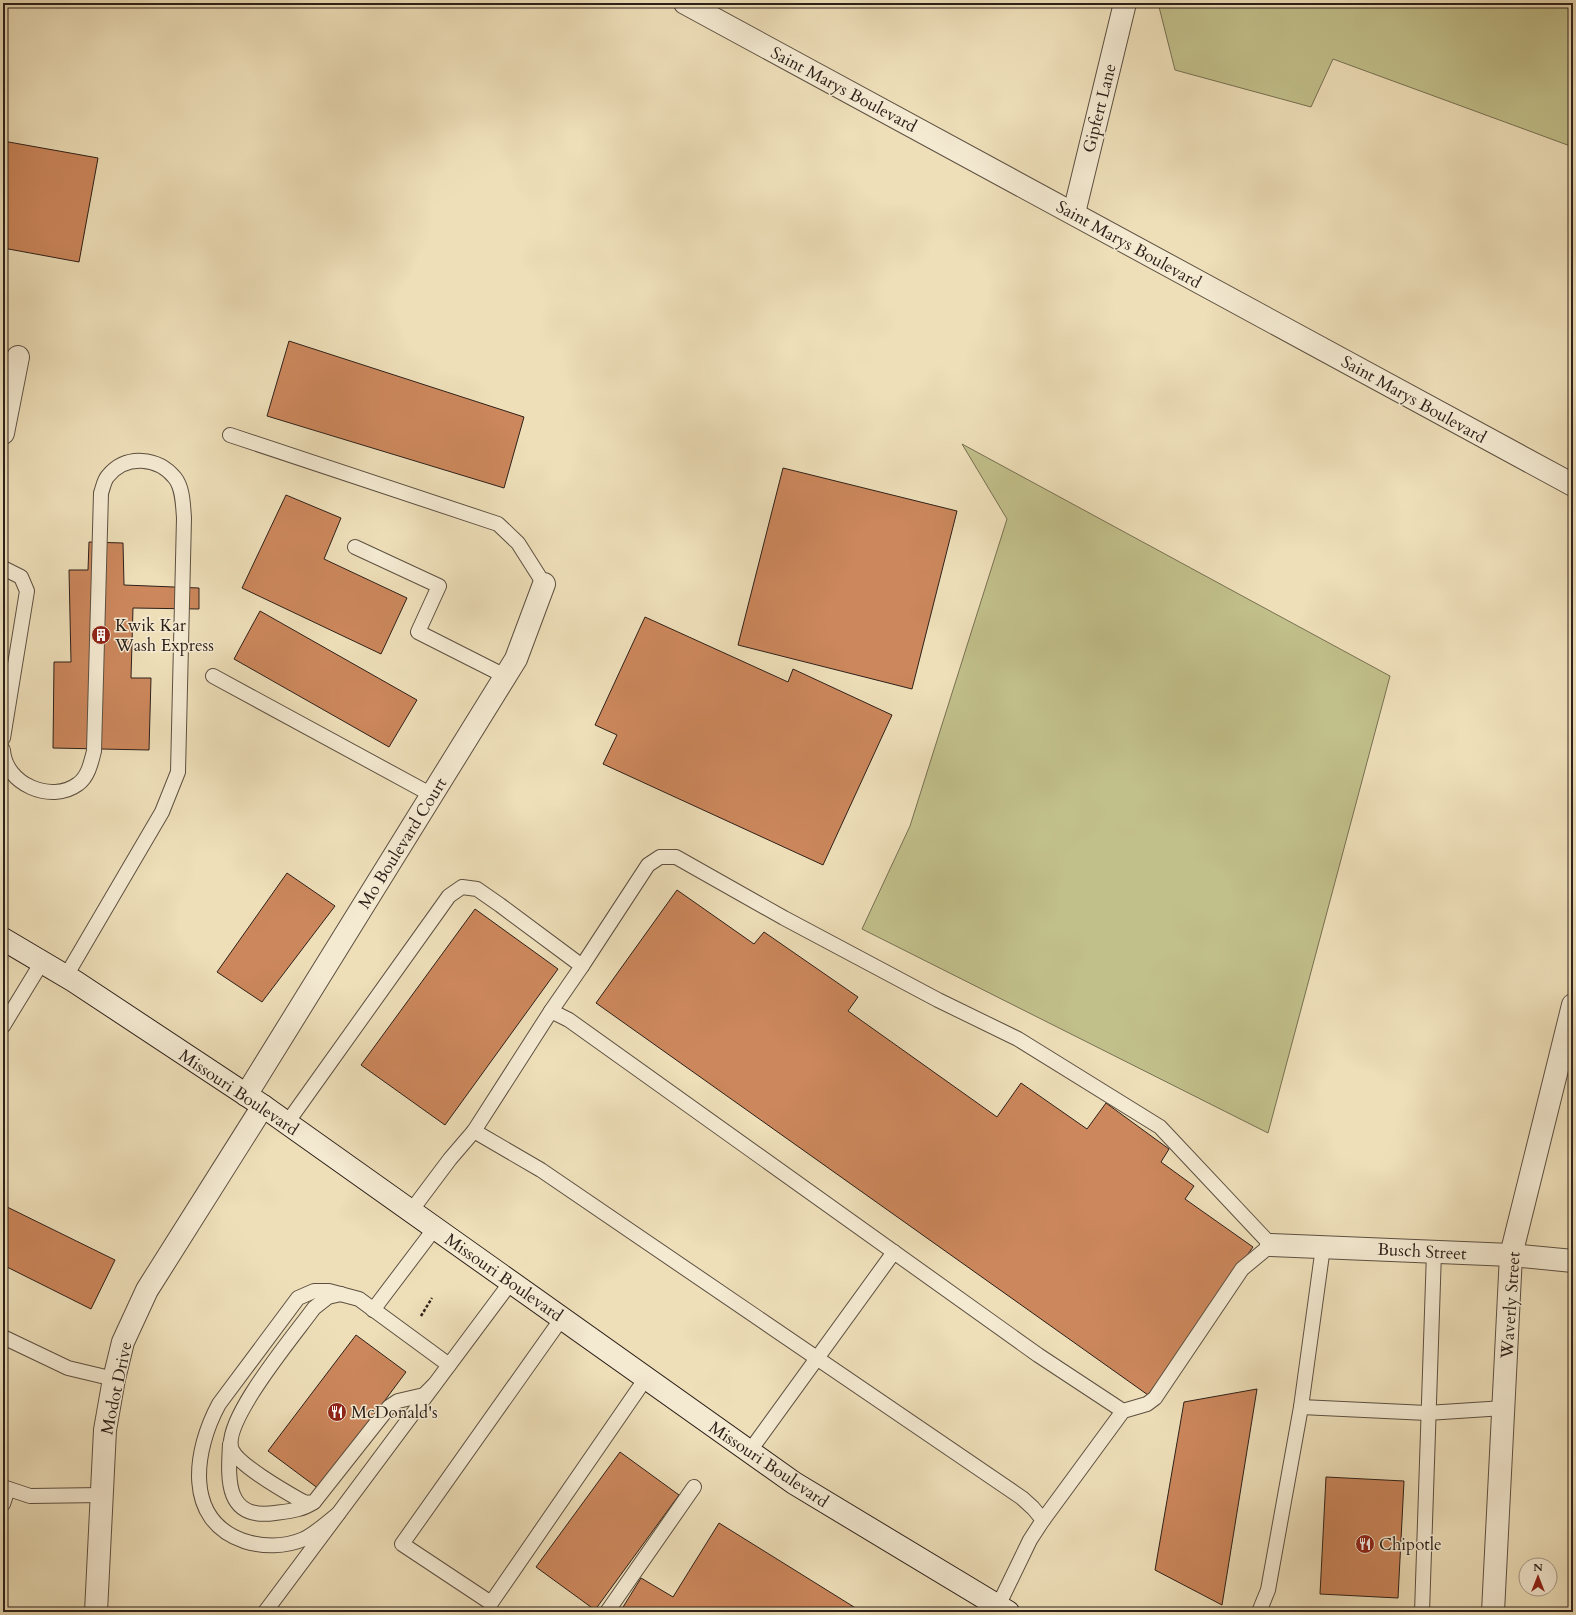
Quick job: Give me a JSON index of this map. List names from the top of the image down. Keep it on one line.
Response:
{"streets":{"street":["Saint Marys Boulevard","Gipfert Lane","Mo Boulevard Court","Missouri Boulevard","Busch Street","Waverly Street","Modot Drive"]},"crossings":[["Saint Marys Boulevard","Gipfert Lane"],["Mo Boulevard Court","Missouri Boulevard"],["Mo Boulevard Court","Modot Drive"],["Missouri Boulevard","Modot Drive"],["Busch Street","Waverly Street"]],"places":{"building":["Kwik Kar Wash Express"],"restaurant":["McDonald's","Chipotle"]},"north":"top"}
